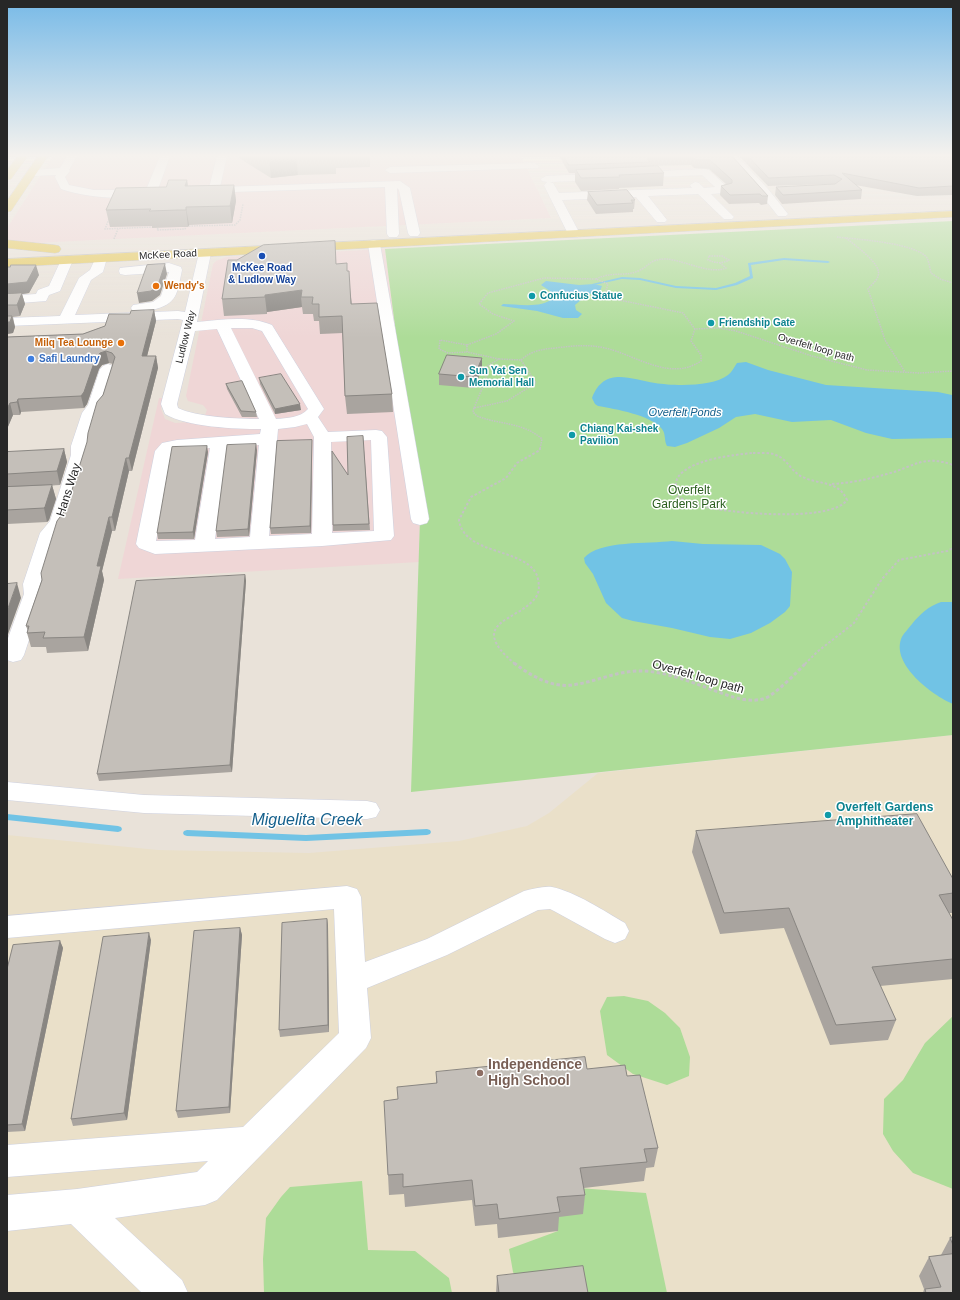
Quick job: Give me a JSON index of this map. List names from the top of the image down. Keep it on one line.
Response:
{"streets":{"main road":["McKee Road"],"street":["Ludlow Way","Hans Way"],"path":["Overfelt loop path"]},"crossings":[["McKee Road","Ludlow Way"]],"water":["Overfelt Ponds","Miguelita Creek"],"parks":["Overfelt Gardens Park"],"places":["McKee Road & Ludlow Way","Wendy's","Confucius Statue","Friendship Gate","Milq Tea Lounge","Safi Laundry","Sun Yat Sen Memorial Hall","Chiang Kai-shek Pavilion","Overfelt Gardens Amphitheater","Independence High School"]}
